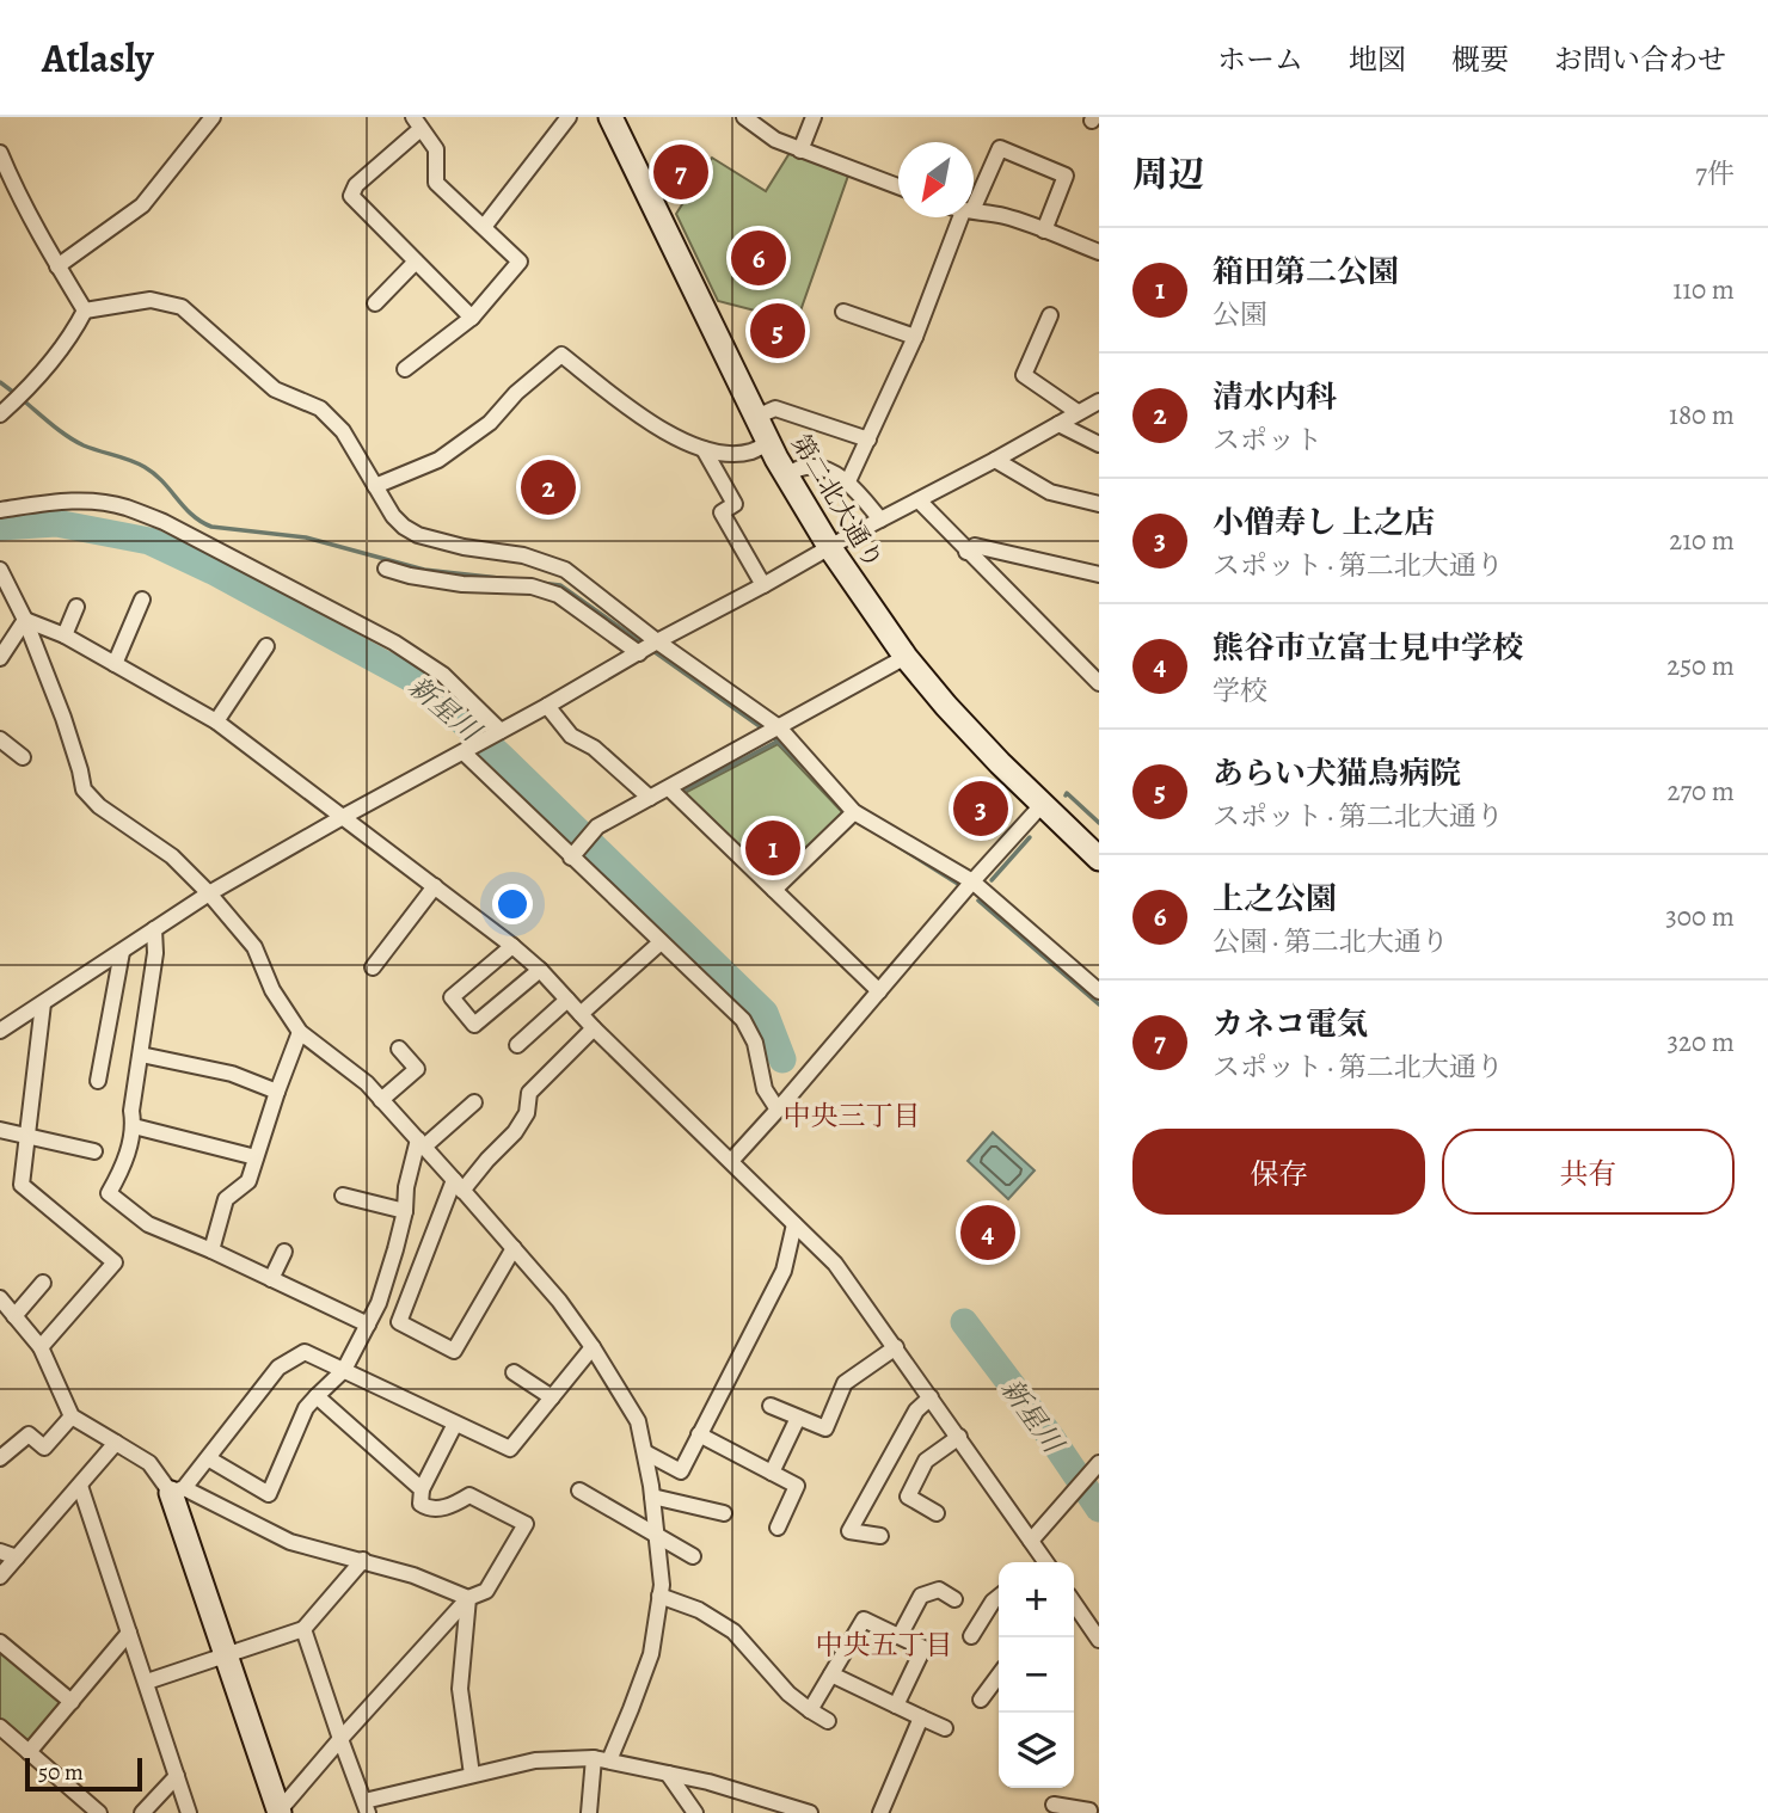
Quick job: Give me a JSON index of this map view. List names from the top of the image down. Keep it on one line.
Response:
{"streets":{"street":["第二北大通り"]},"districts":["中央三丁目","中央五丁目"],"water":["新星川"],"scale_bar":"50 m","north":"bottom left","page":{"header":"Atlasly","nav":["ホーム","地図","概要","お問い合わせ"],"heading":["周辺","7件"],"pins":["7","6","5","2","3","1","4"],"list":[{"mark":"1","name":"箱田第二公園","note":"公園","value":"110 m"},{"mark":"2","name":"清水内科","note":"スポット","value":"180 m"},{"mark":"3","name":"小僧寿し 上之店","note":"スポット · 第二北大通り","value":"210 m"},{"mark":"4","name":"熊谷市立富士見中学校","note":"学校","value":"250 m"},{"mark":"5","name":"あらい犬猫鳥病院","note":"スポット · 第二北大通り","value":"270 m"},{"mark":"6","name":"上之公園","note":"公園 · 第二北大通り","value":"300 m"},{"mark":"7","name":"カネコ電気","note":"スポット · 第二北大通り","value":"320 m"}],"buttons":["保存","共有"],"map_buttons":["+","−"],"scale":"50 m"}}
